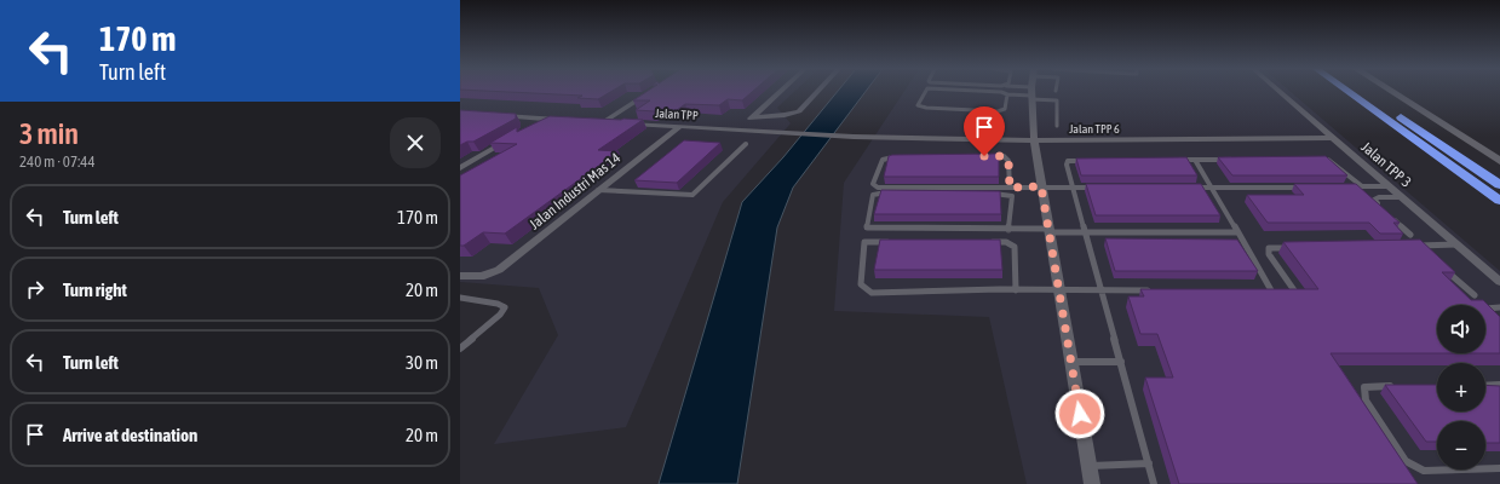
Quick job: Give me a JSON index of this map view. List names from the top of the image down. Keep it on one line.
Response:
{"streets":{"street":["Jalan TPP","Jalan TPP 6","Jalan TPP 3","Jalan Industri Mas 14"]},"crossings":[["Jalan TPP","Jalan TPP 6"],["Jalan TPP","Jalan Industri Mas 14"],["Jalan TPP 6","Jalan TPP 3"]],"page":{"turn":["170 m","Turn left"],"heading":["3 min","240 m · 07:44"],"list":[{"name":"Turn left","value":"170 m"},{"name":"Turn right","value":"20 m"},{"name":"Turn left","value":"30 m"},{"name":"Arrive at destination","value":"20 m"}],"map_buttons":["+","−"]}}
